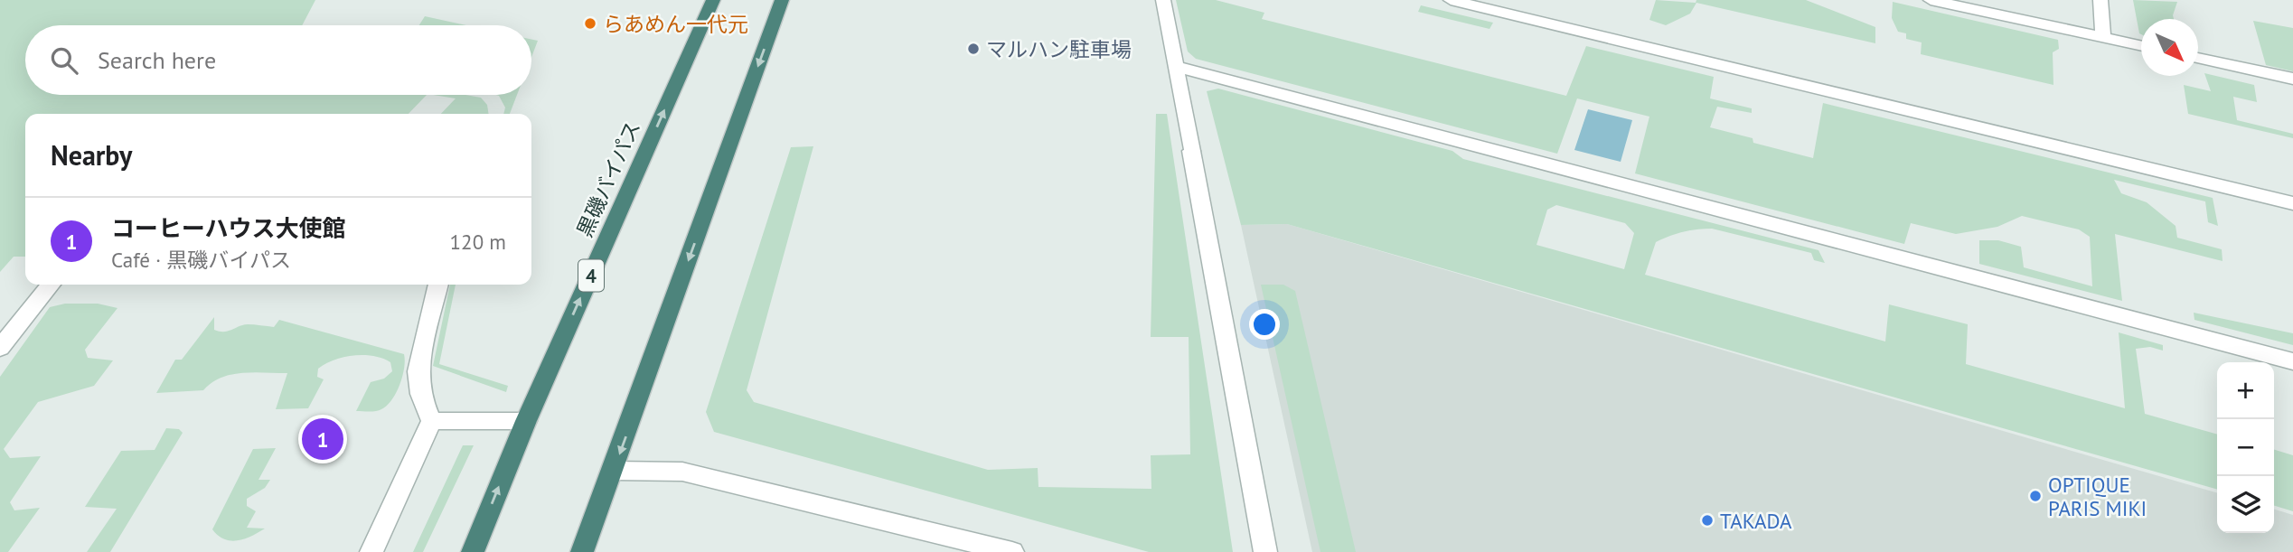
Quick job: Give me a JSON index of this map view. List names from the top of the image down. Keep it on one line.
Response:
{"streets":{"highway":["黒磯バイパス","4"]},"places":["らあめん一代元","マルハン駐車場","OPTIQUE PARIS MIKI","TAKADA"],"north":"bottom right","page":{"search":"Search here","heading":"Nearby","list":[{"mark":"1","name":"コーヒーハウス大使館","note":"Café · 黒磯バイパス","value":"120 m"}],"map_buttons":["+","−"],"pins":"1"}}
